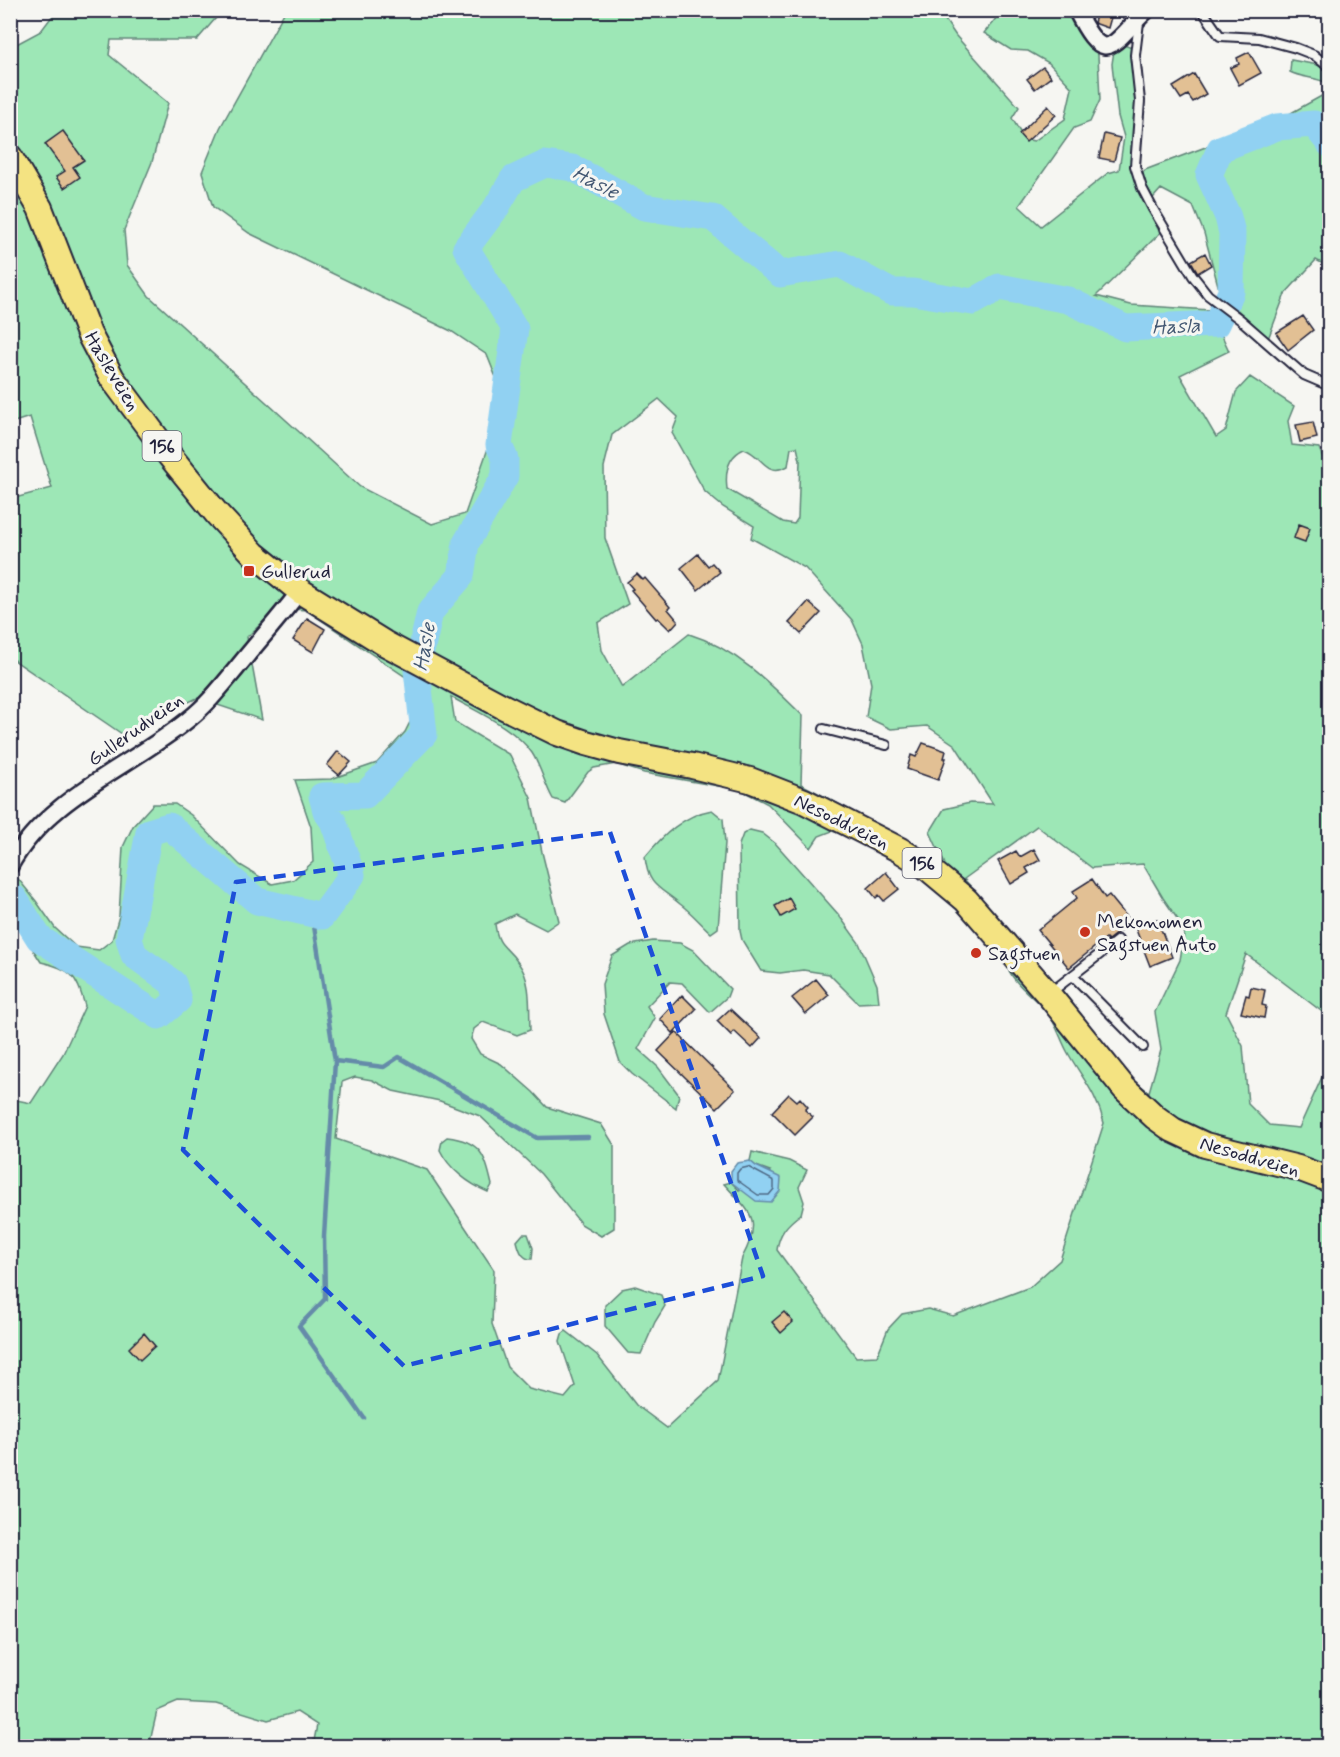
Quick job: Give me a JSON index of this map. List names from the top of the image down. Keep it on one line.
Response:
{"streets":{"main road":["Hasleveien","156","Nesoddveien"],"street":["Gullerudveien"]},"crossings":[["Hasleveien","Gullerudveien"],["Hasleveien","Nesoddveien"]],"water":["Hasle","Hasla"],"places":{"transit":["Gullerud"],"other":["Mekonomen Sagstuen Auto","Sagstuen"]}}
